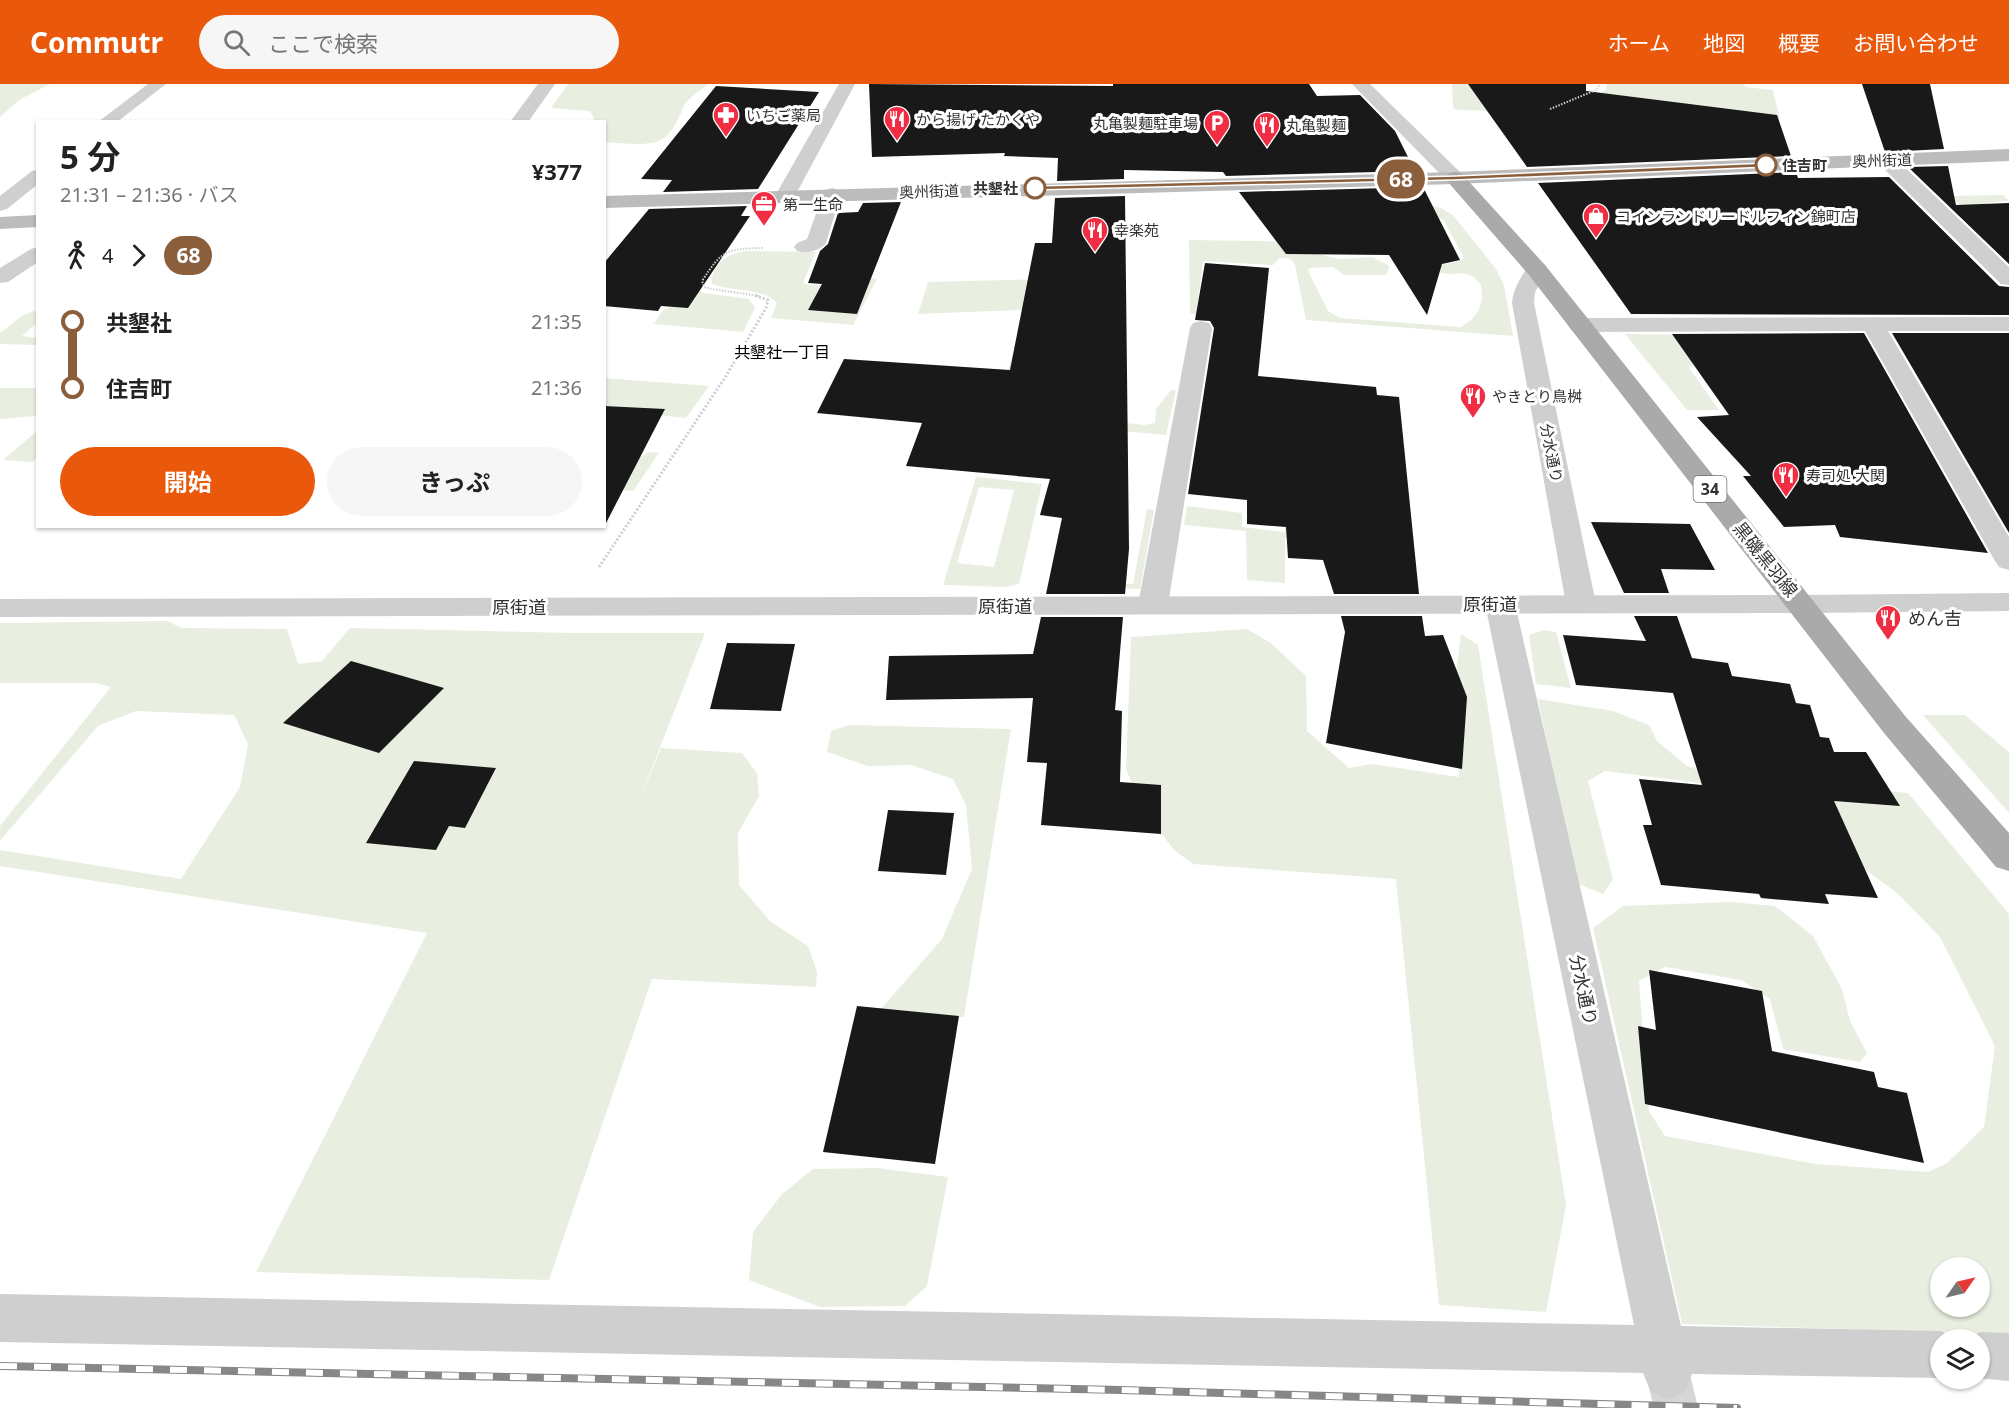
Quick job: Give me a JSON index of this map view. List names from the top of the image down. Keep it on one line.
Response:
{"streets":{"main road":["奥州街道","34","黒磯黒羽線"],"street":["分水通り","原街道"]},"crossings":[["奥州街道","黒磯黒羽線"],["分水通り","黒磯黒羽線"],["分水通り","原街道"],["黒磯黒羽線","原街道"]],"districts":["共墾社一丁目"],"places":{"pharmacy":["いちご薬局"],"restaurant":["から揚げ たかくや","丸亀製麺","幸楽苑","やきとり鳥桝","寿司処 大関","めん吉"],"parking":["丸亀製麺駐車場"],"other":["住吉町","共墾社"],"office":["第一生命"],"shop":["コインランドリードルフィン錦町店"]},"lines":["bus line 68"],"north":"top right","page":{"header":"Commutr","search":"ここで検索","nav":["ホーム","地図","概要","お問い合わせ"],"on_map":"68","heading":["5 分","21:31 – 21:36 · バス","¥377"],"legs":["4","68"],"list":[{"name":"共墾社","value":"21:35"},{"name":"住吉町","value":"21:36"}],"buttons":["開始","きっぷ"]}}
